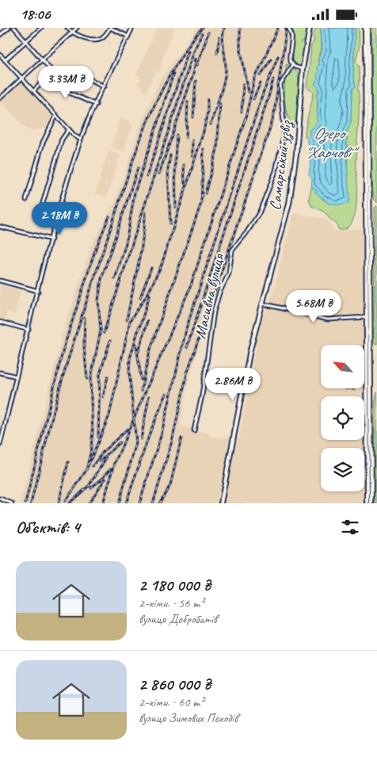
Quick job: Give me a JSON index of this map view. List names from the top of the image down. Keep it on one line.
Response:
{"streets":{"main road":["Самарський узвіз"],"street":["Масивна вулиця"]},"water":["Озеро \"Харчові\""],"north":"top left","page":{"status":"18:06","price":["3.33M ₴","2.18M ₴","5.68M ₴","2.86M ₴"],"heading":"Об’єктів: 4","list":[{"name":"2 180 000 ₴","note":"2-кімн. · 56 m² · вулиця Добробатів"},{"name":"2 860 000 ₴","note":"2-кімн. · 60 m² · вулиця Зимових Походів"}]}}
